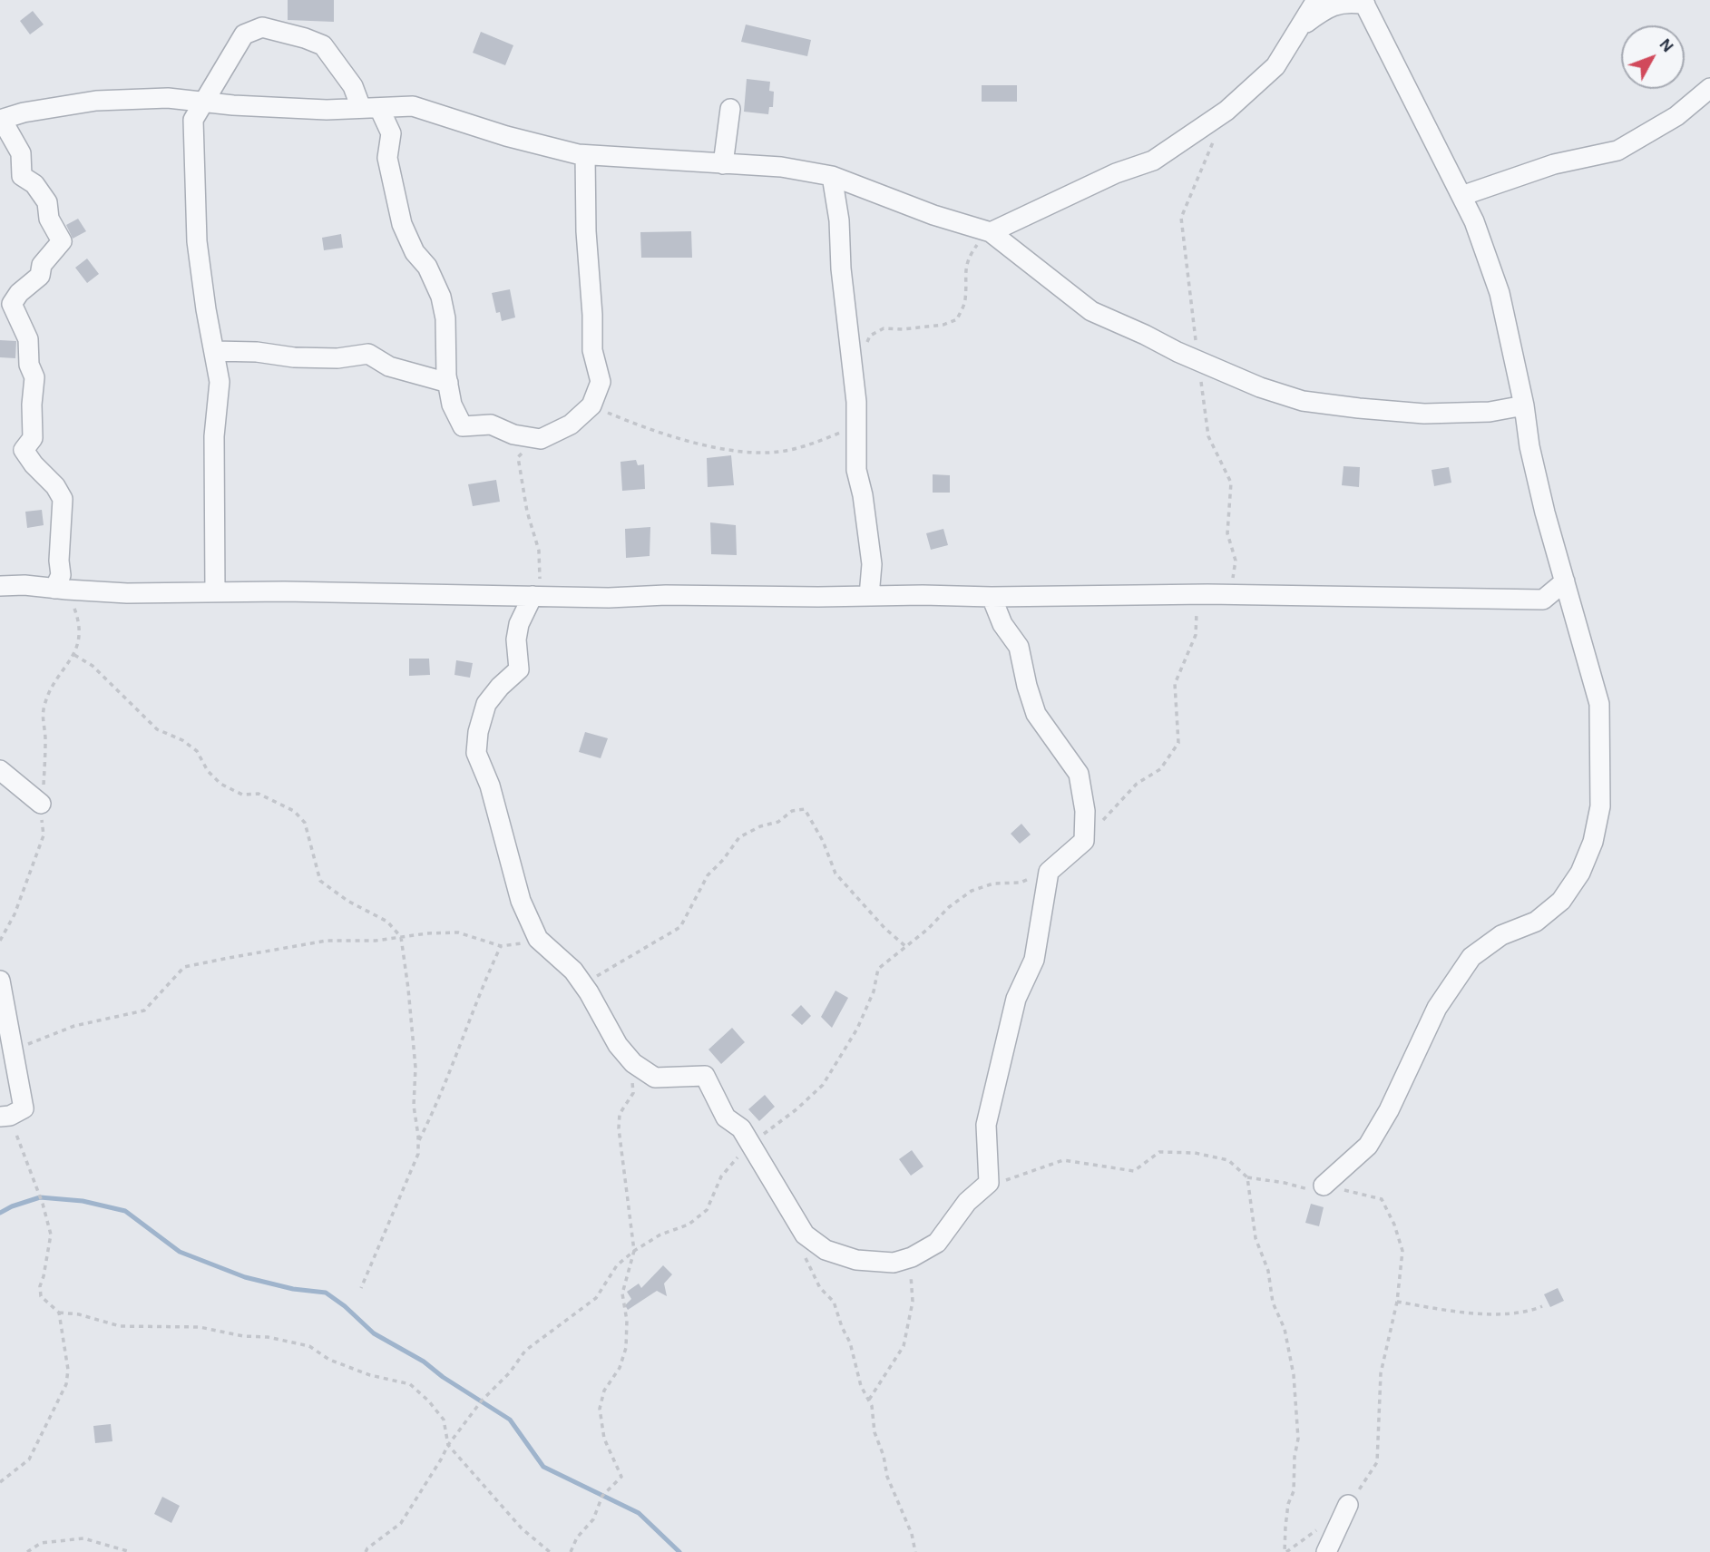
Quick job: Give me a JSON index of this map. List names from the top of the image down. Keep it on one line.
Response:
{"north":"top right"}
